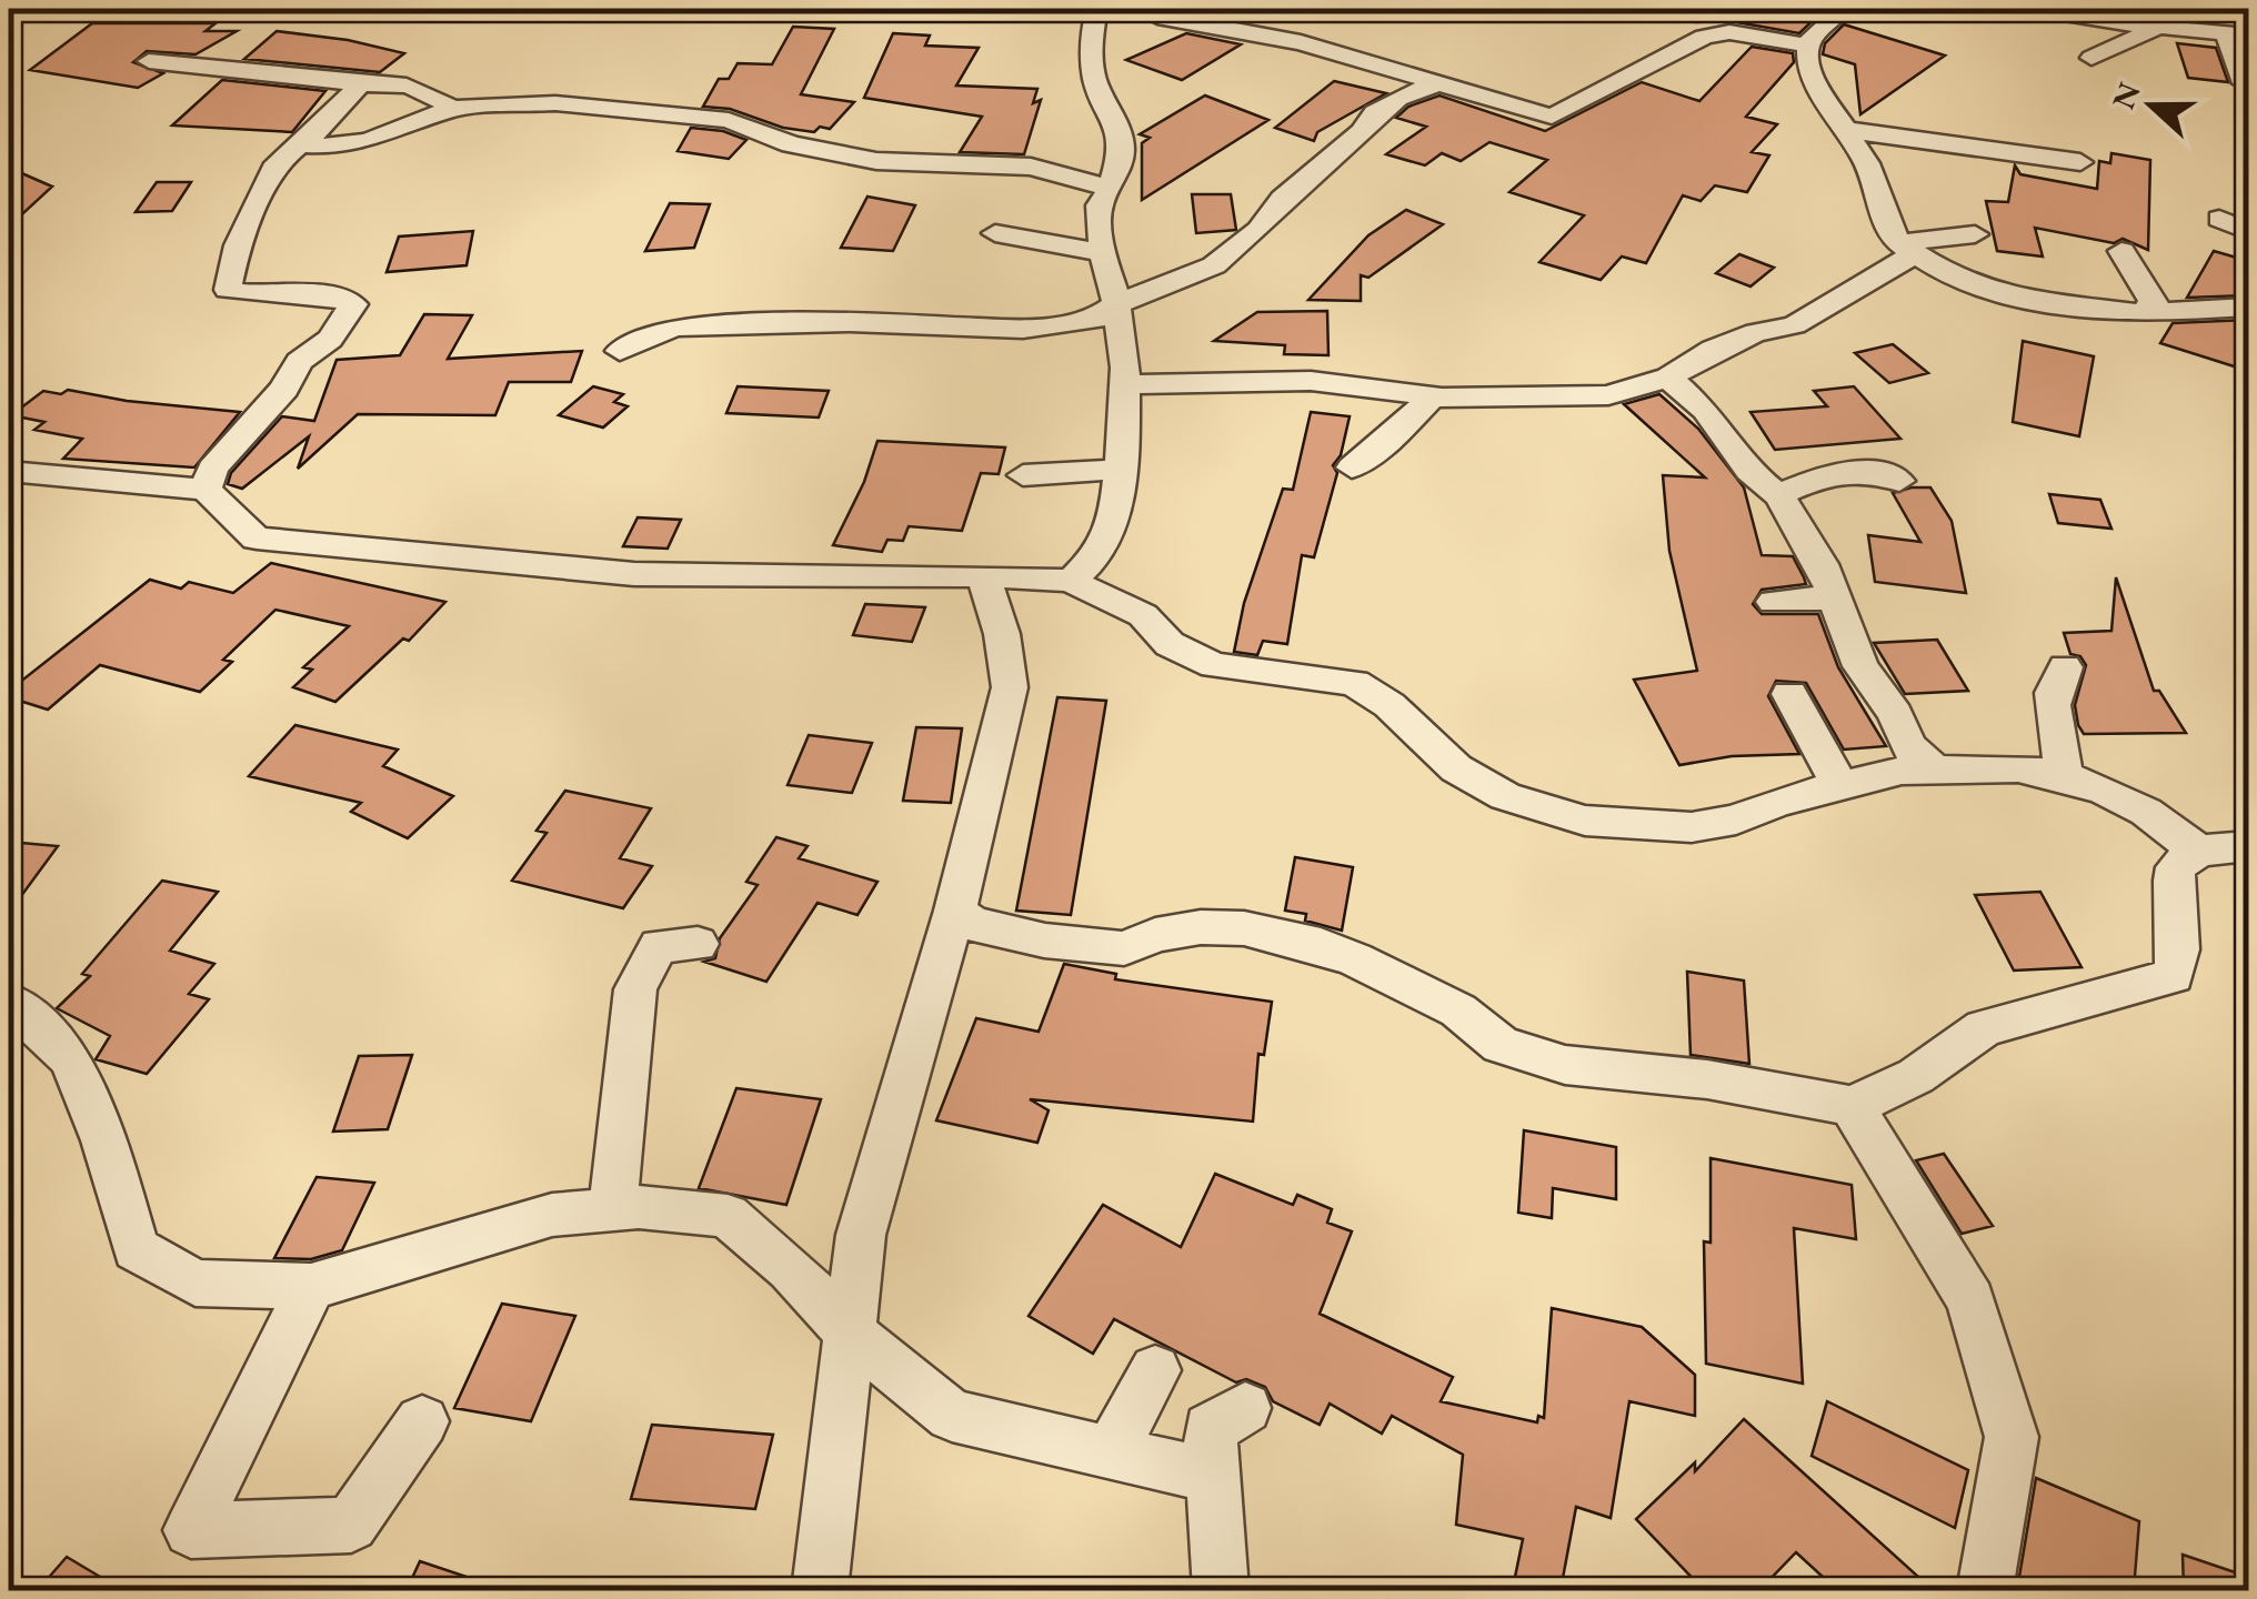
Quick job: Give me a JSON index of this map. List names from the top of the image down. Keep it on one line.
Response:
{"north":"left"}
